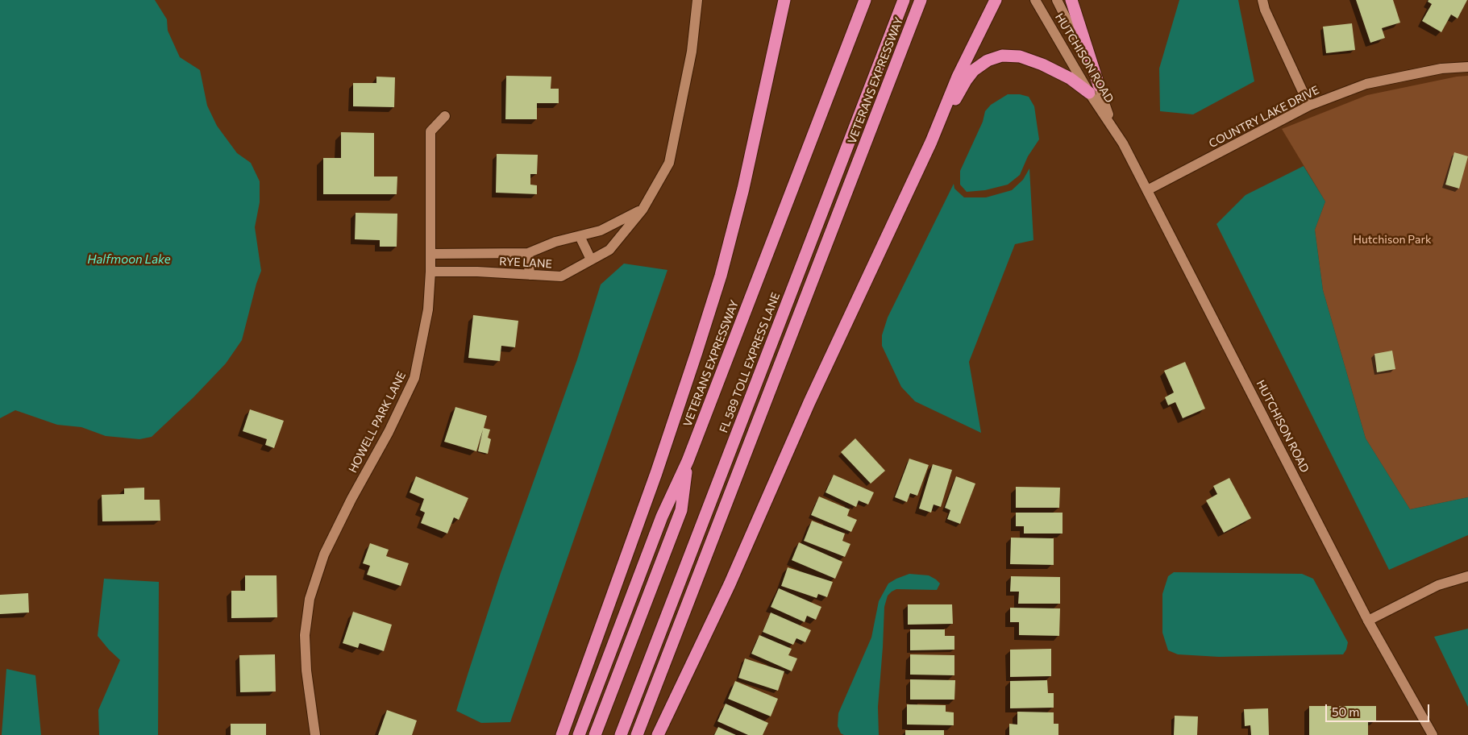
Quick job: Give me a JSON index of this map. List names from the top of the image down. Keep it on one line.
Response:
{"streets":{"highway":["VETERANS EXPRESSWAY","FL 589 TOLL EXPRESS LANE"],"street":["HUTCHISON ROAD","COUNTRY LAKE DRIVE","RYE LANE","HOWELL PARK LANE"]},"crossings":[["HUTCHISON ROAD","COUNTRY LAKE DRIVE"],["RYE LANE","HOWELL PARK LANE"]],"water":["Halfmoon Lake"],"parks":["Hutchison Park"],"scale_bar":"50 m"}
